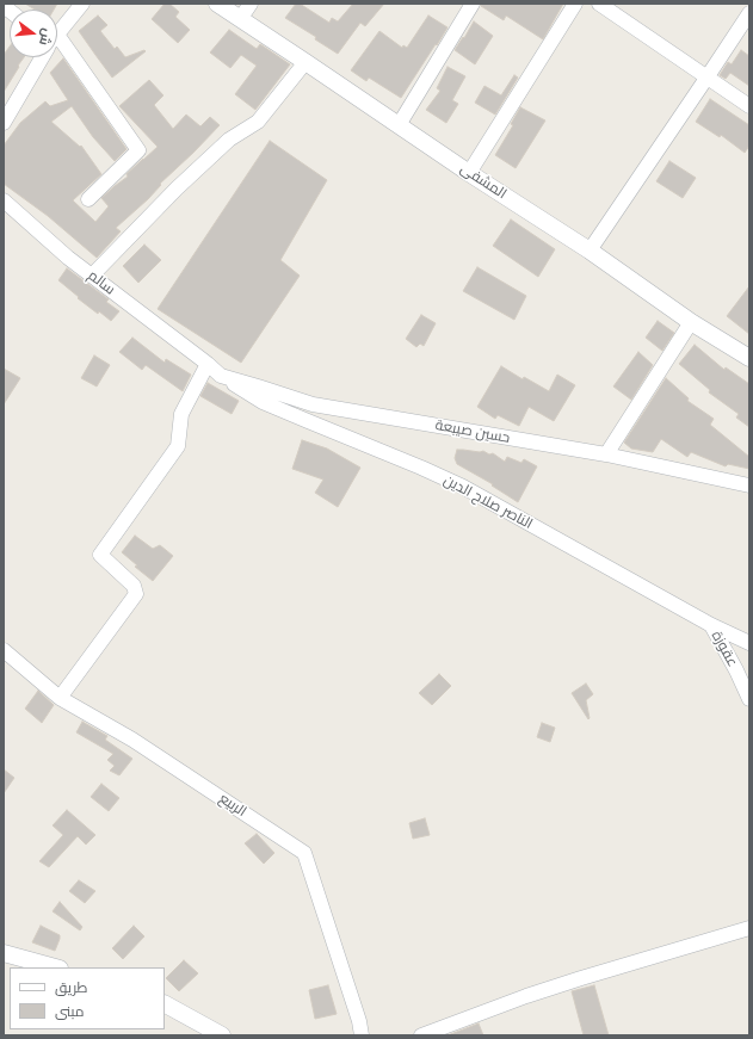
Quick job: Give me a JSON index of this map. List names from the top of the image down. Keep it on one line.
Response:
{"streets":{"street":["المشفى","سالم","حسين صيبعة","الناصر صلاح الدين","عقوزة","الربيع"]},"crossings":[["سالم","حسين صيبعة"],["حسين صيبعة","الناصر صلاح الدين"],["الناصر صلاح الدين","عقوزة"]],"legend":["طريق","مبنى"],"north":"right"}
